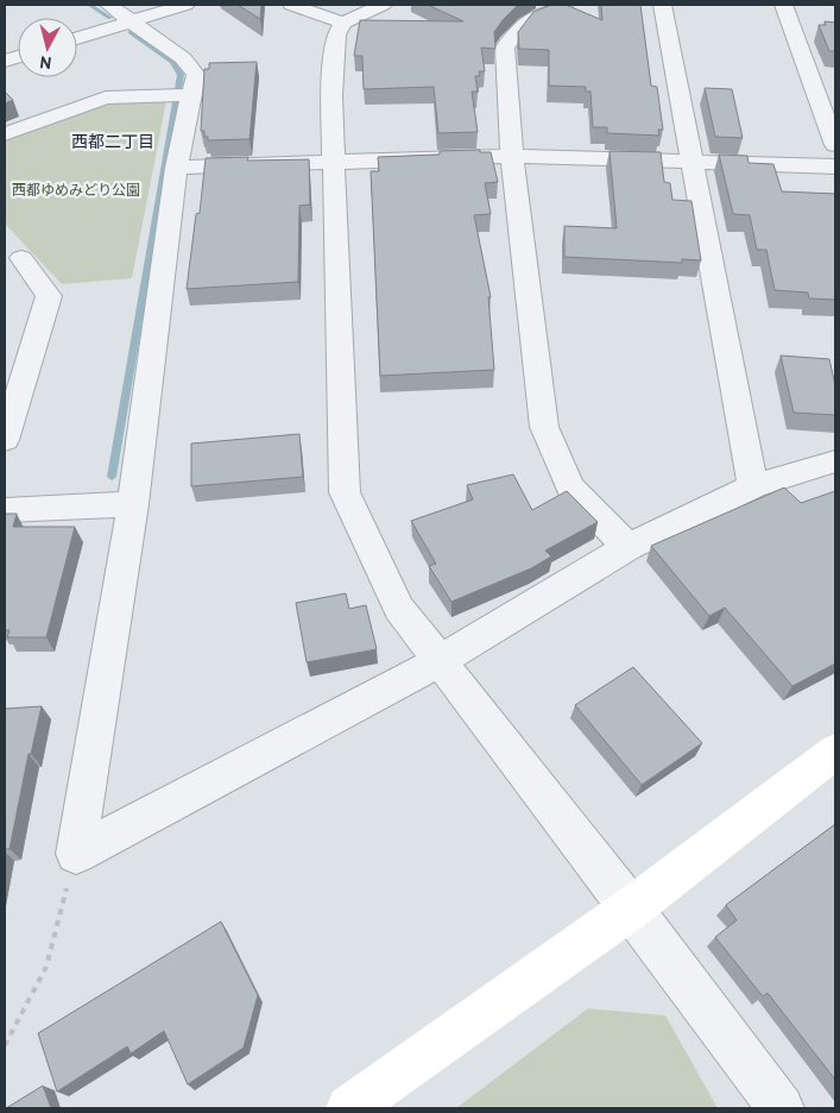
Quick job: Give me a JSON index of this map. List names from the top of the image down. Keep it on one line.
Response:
{"districts":["西都二丁目"],"parks":["西都ゆめみどり公園"],"north":"bottom"}
